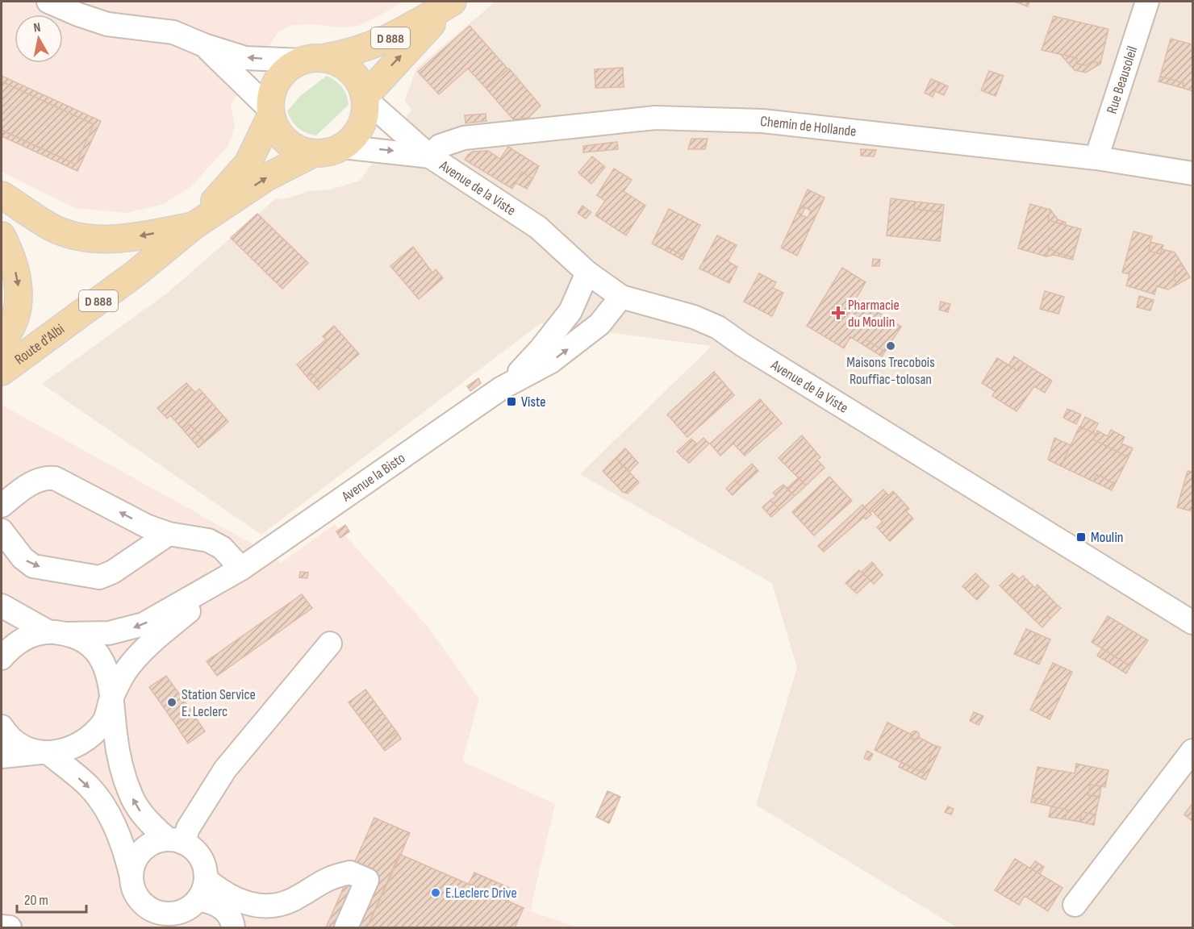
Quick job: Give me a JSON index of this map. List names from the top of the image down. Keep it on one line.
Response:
{"streets":{"main road":["D 888","Route d'Albi"],"street":["Rue Beausoleil","Chemin de Hollande","Avenue de la Viste","Avenue la Bisto"]},"crossings":[["D 888","Avenue de la Viste"],["D 888","Route d'Albi"],["Rue Beausoleil","Chemin de Hollande"],["Chemin de Hollande","Avenue de la Viste"],["Avenue de la Viste","Route d'Albi"]],"places":{"health":["Pharmacie du Moulin"],"other":["Maisons Trecobois Rouffiac-tolosan","Station Service E. Leclerc","E.Leclerc Drive"],"transit":["Viste","Moulin"]},"scale_bar":"20 m","north":"top"}
